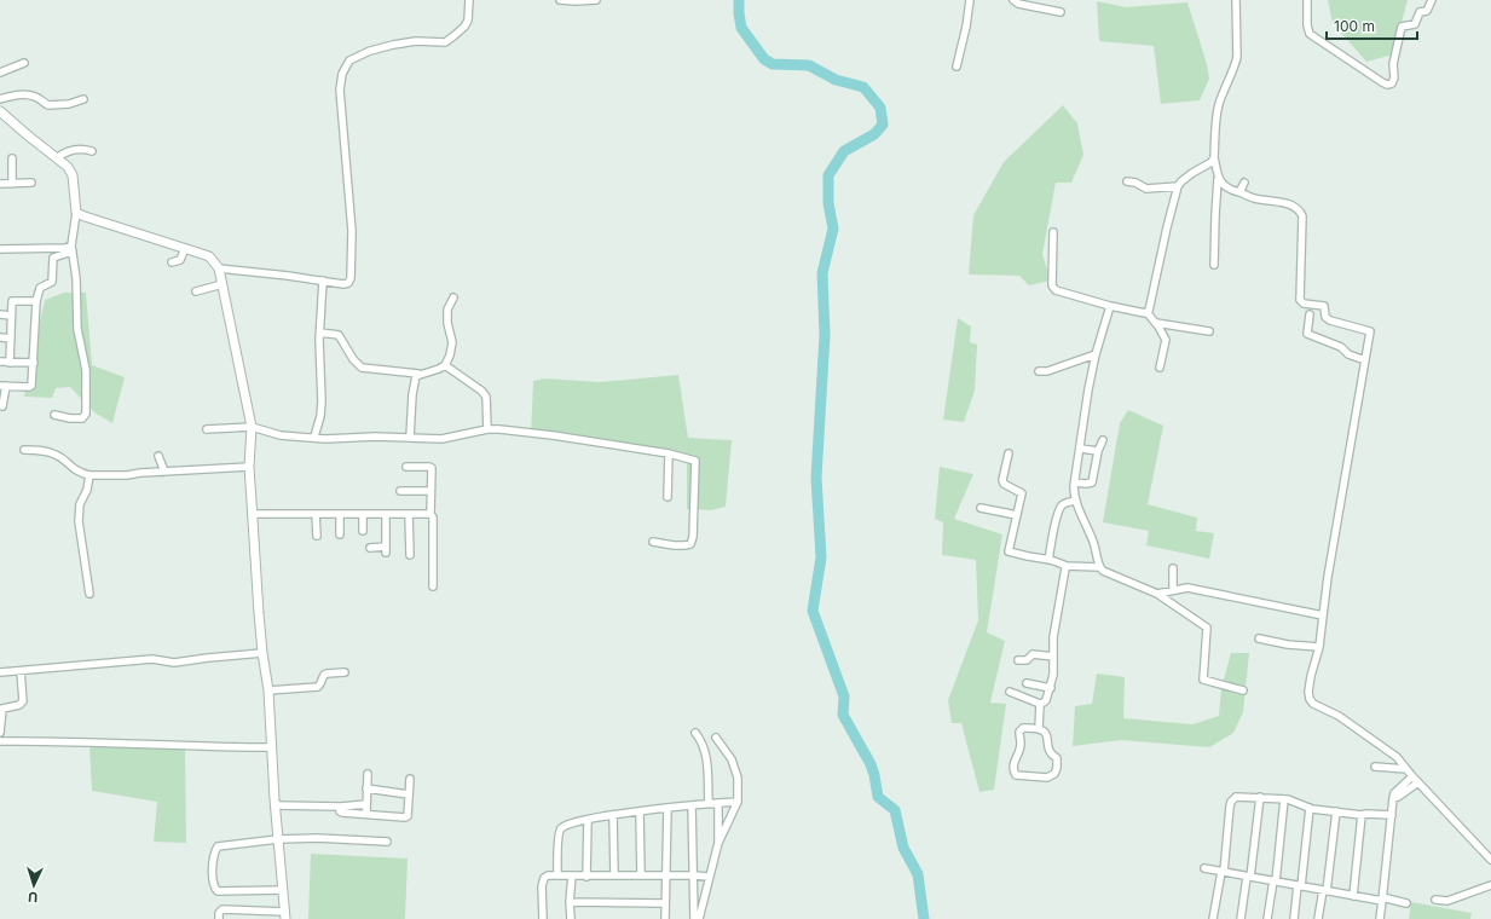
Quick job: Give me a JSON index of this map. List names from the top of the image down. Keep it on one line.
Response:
{"scale_bar":"100 m","north":"bottom"}
